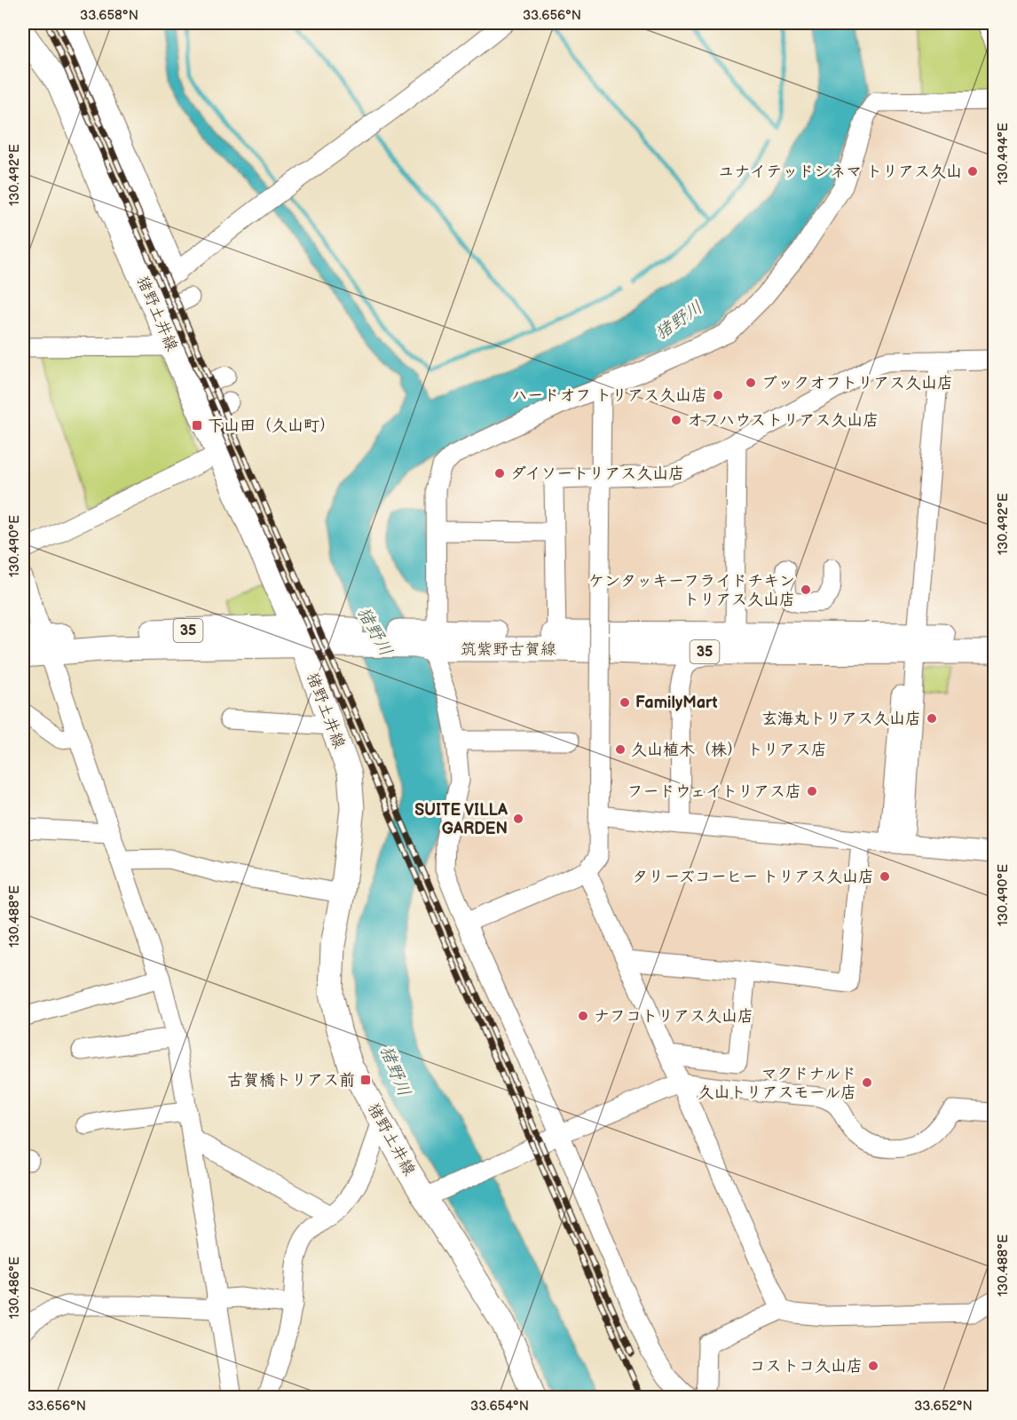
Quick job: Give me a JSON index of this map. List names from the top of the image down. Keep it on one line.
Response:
{"streets":{"main road":["猪野土井線","35","筑紫野古賀線"]},"crossings":[["猪野土井線","筑紫野古賀線"]],"water":["猪野川"],"places":{"other":["ユナイテッドシネマ トリアス久山","ブックオフトリアス久山店","ハードオフ トリアス久山店","オフハウストリアス久山店","ダイソートリアス久山店","ケンタッキーフライドチキン トリアス久山店","FamilyMart","玄海丸トリアス久山店","久山植木（株） トリアス店","フードウェイトリアス店","SUITE VILLA GARDEN","タリーズコーヒー トリアス久山店","ナフコトリアス久山店","マクドナルド 久山トリアスモール店","コストコ久山店"],"transit":["下山田（久山町）","古賀橋トリアス前"]},"coordinates":["33.658°N","33.656°N","130.494°E","130.492°E","130.490°E","130.488°E","130.486°E","33.654°N","33.652°N"]}
